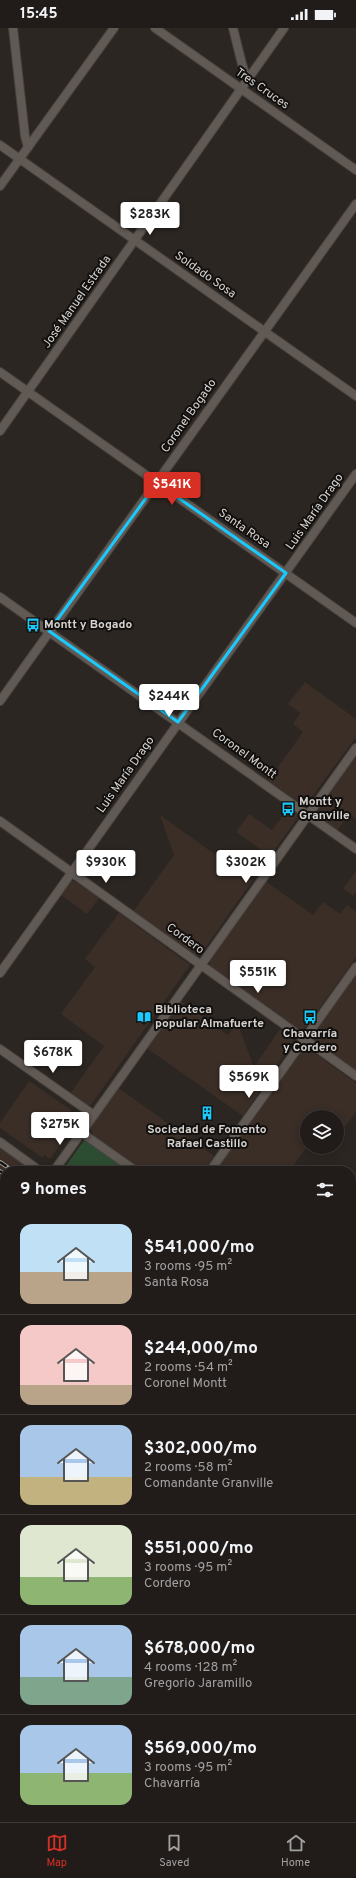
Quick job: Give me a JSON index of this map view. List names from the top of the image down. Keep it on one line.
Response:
{"streets":{"street":["Tres Cruces","Soldado Sosa","José Manuel Estrada","Coronel Bogado","Luis María Drago","Santa Rosa","Coronel Montt","Cordero"]},"crossings":[["Tres Cruces","José Manuel Estrada"],["Soldado Sosa","José Manuel Estrada"],["Soldado Sosa","Coronel Bogado"],["José Manuel Estrada","Santa Rosa"],["Coronel Bogado","Santa Rosa"],["Coronel Bogado","Coronel Montt"],["Luis María Drago","Santa Rosa"],["Luis María Drago","Coronel Montt"],["Luis María Drago","Cordero"]],"places":{"bus stop":["Montt y Bogado","Montt y Granville","Chavarría y Cordero"],"library":["Biblioteca popular Almafuerte"],"building":["Sociedad de Fomento Rafael Castillo"]},"page":{"status":"15:45","price":["$283K","$541K","$244K","$930K","$302K","$551K","$678K","$569K","$275K"],"heading":"9 homes","list":[{"name":"$541,000/mo","note":"3 rooms · 95 m² · Santa Rosa"},{"name":"$244,000/mo","note":"2 rooms · 54 m² · Coronel Montt"},{"name":"$302,000/mo","note":"2 rooms · 58 m² · Comandante Granville"},{"name":"$551,000/mo","note":"3 rooms · 95 m² · Cordero"},{"name":"$678,000/mo","note":"4 rooms · 128 m² · Gregorio Jaramillo"},{"name":"$569,000/mo","note":"3 rooms · 95 m² · Chavarría"}],"tabs":["Map","Saved","Home"]}}
